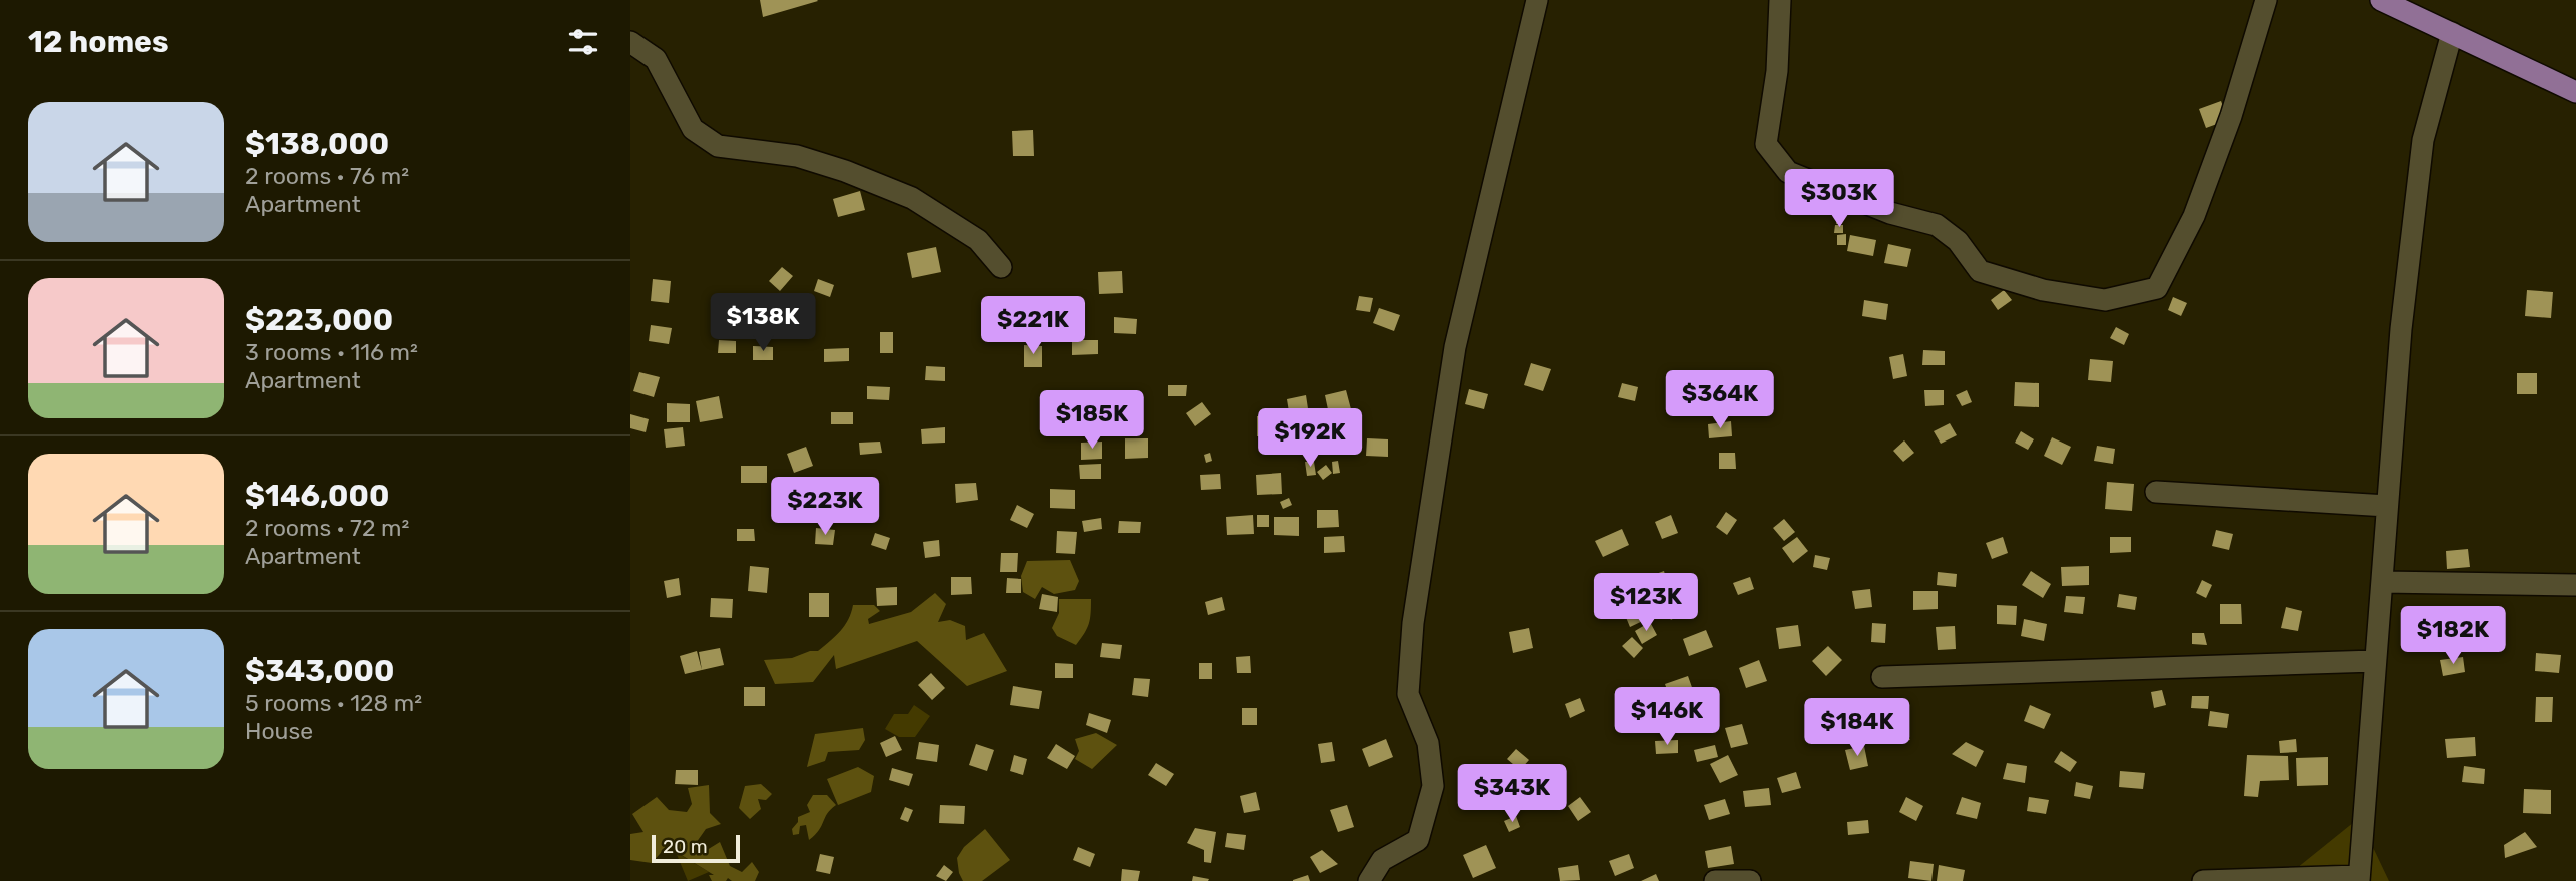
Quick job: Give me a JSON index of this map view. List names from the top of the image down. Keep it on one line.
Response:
{"scale_bar":"20 m","page":{"heading":"12 homes","list":[{"name":"$138,000","note":"2 rooms · 76 m² · Apartment"},{"name":"$223,000","note":"3 rooms · 116 m² · Apartment"},{"name":"$146,000","note":"2 rooms · 72 m² · Apartment"},{"name":"$343,000","note":"5 rooms · 128 m² · House"}],"price":["$303K","$138K","$221K","$364K","$185K","$192K","$223K","$123K","$182K","$146K","$184K","$343K"],"scale":"20 m"}}
